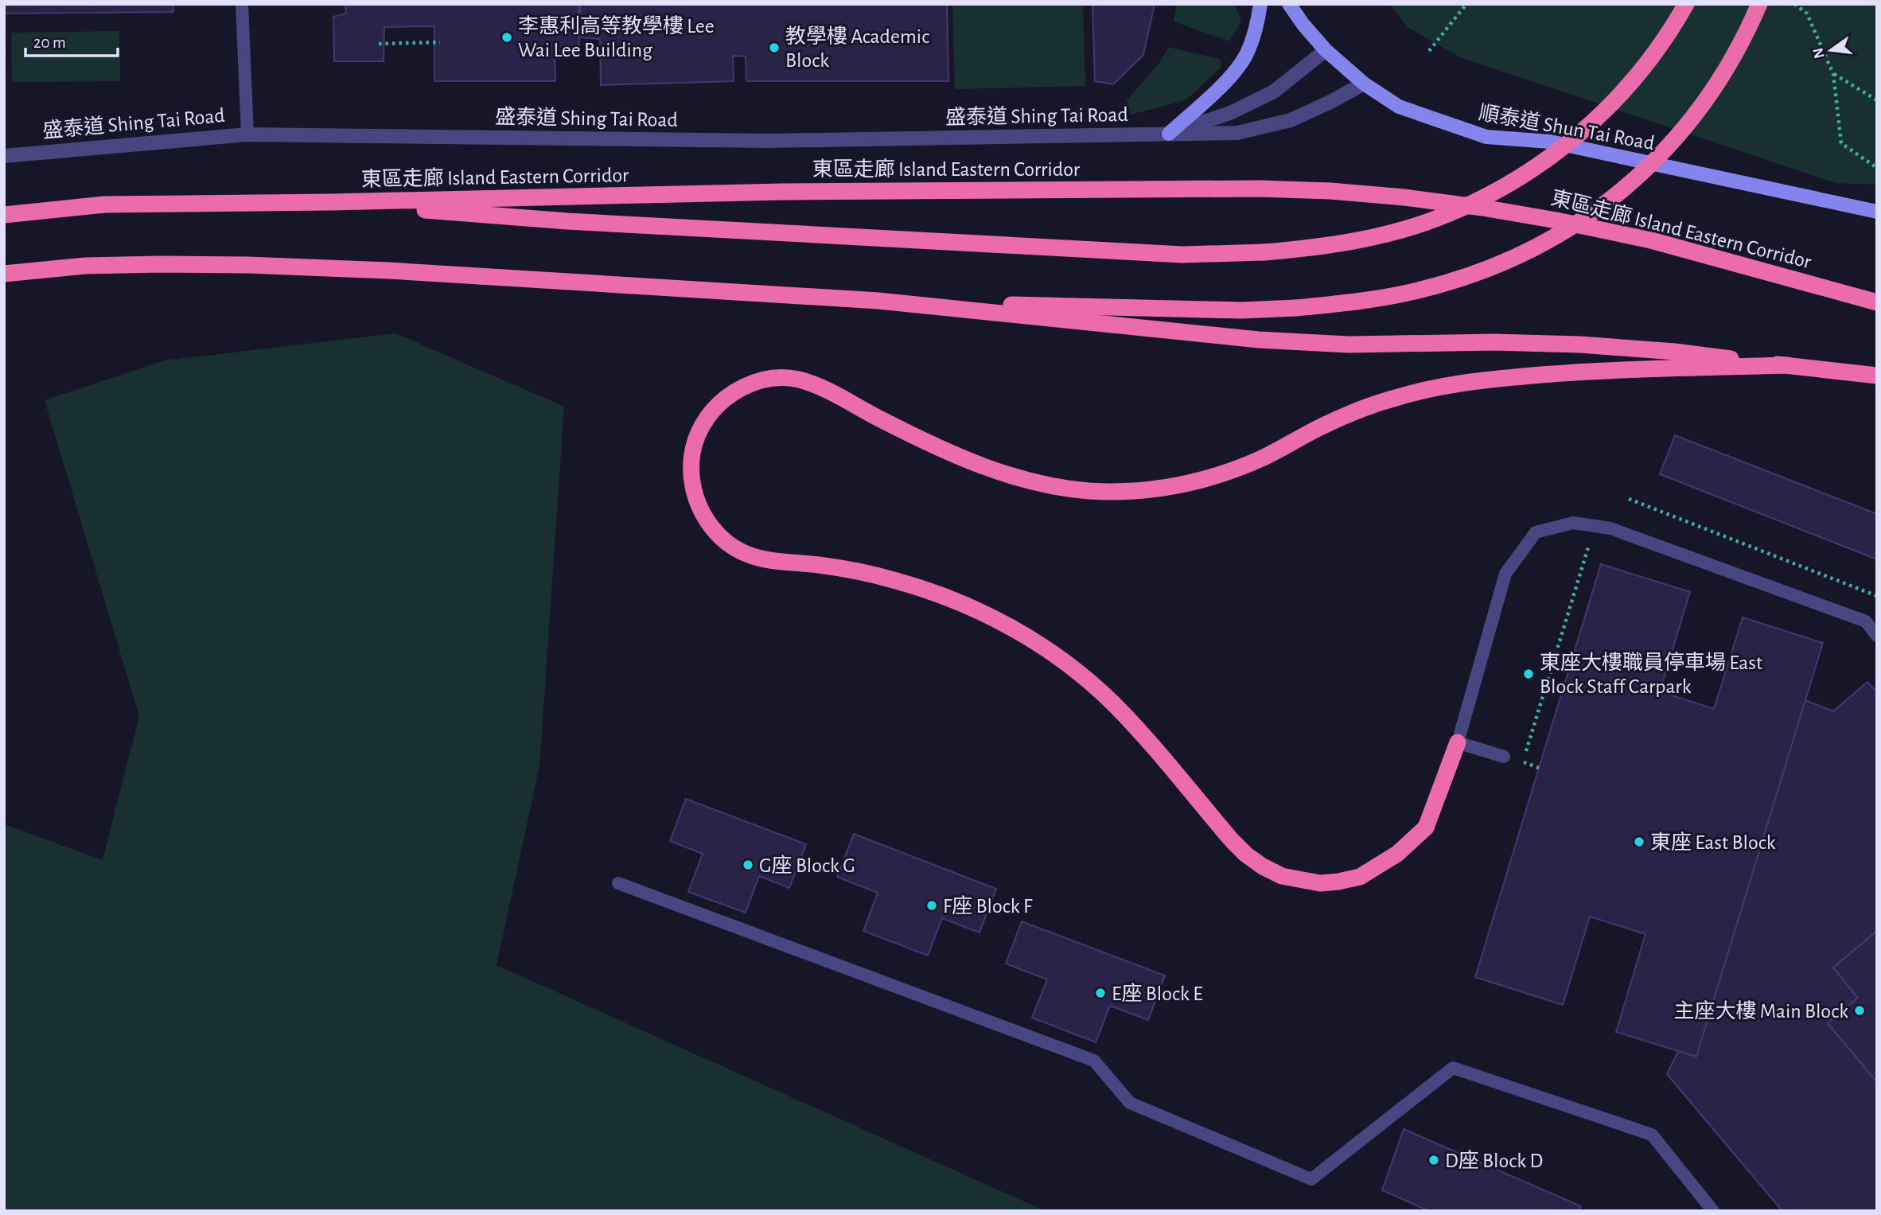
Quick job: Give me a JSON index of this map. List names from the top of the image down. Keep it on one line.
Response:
{"streets":{"highway":["東區走廊 Island Eastern Corridor"],"street":["盛泰道 Shing Tai Road","順泰道 Shun Tai Road"]},"crossings":[["盛泰道 Shing Tai Road","順泰道 Shun Tai Road"]],"places":["李惠利高等教學樓 Lee Wai Lee Building","教學樓 Academic Block","東座大樓職員停車場 East Block Staff Carpark","東座 East Block","G座 Block G","F座 Block F","E座 Block E","主座大樓 Main Block","D座 Block D"],"scale_bar":"20 m","north":"left"}
